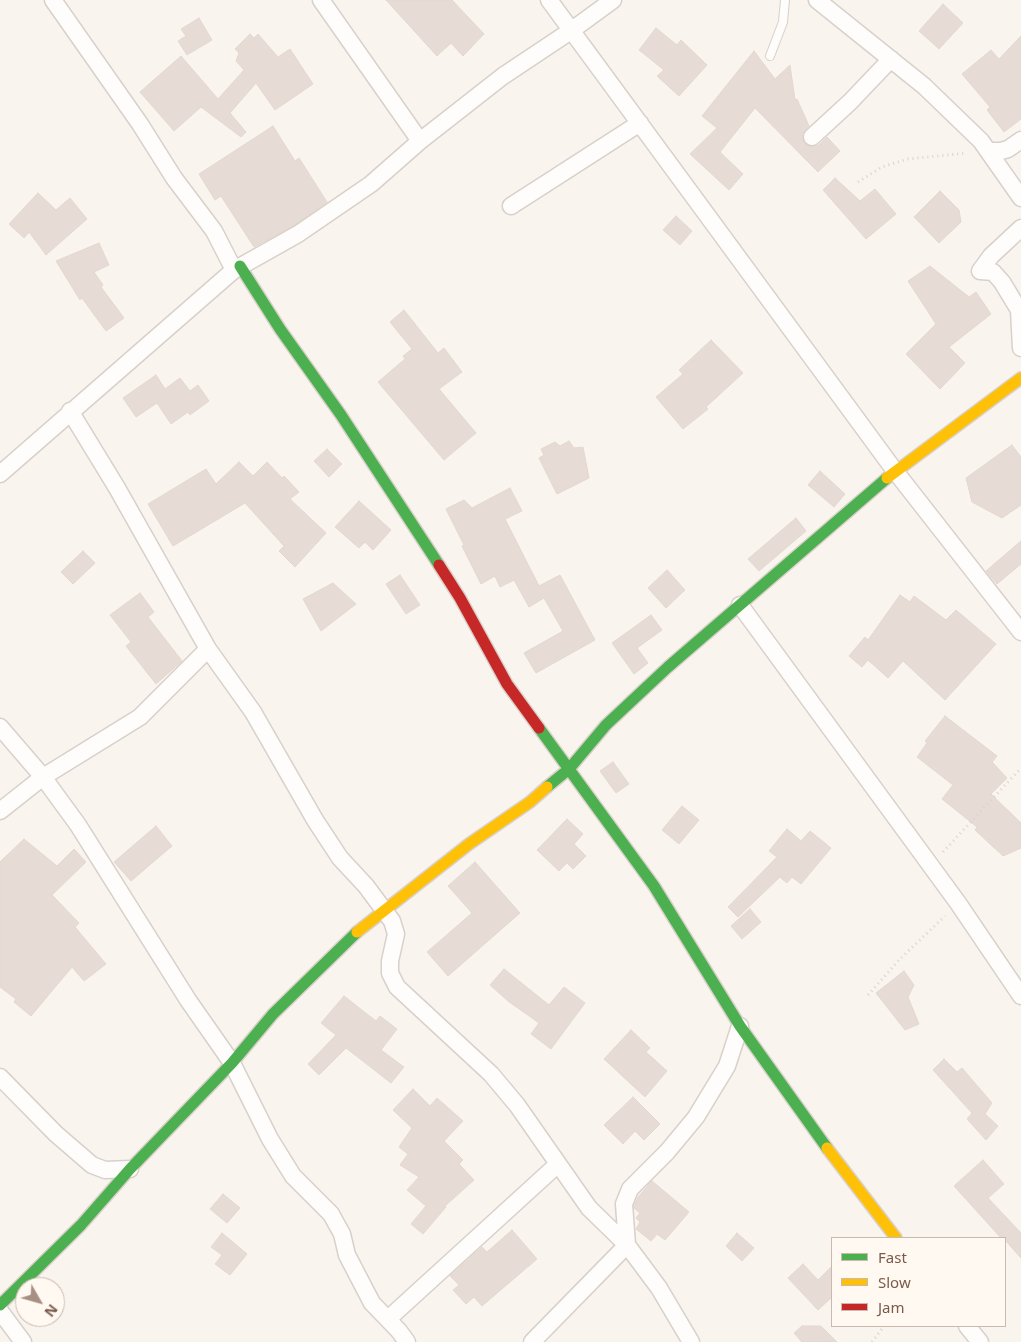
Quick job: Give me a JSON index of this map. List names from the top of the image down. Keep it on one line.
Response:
{"legend":["Fast","Slow","Jam"],"north":"bottom right"}
